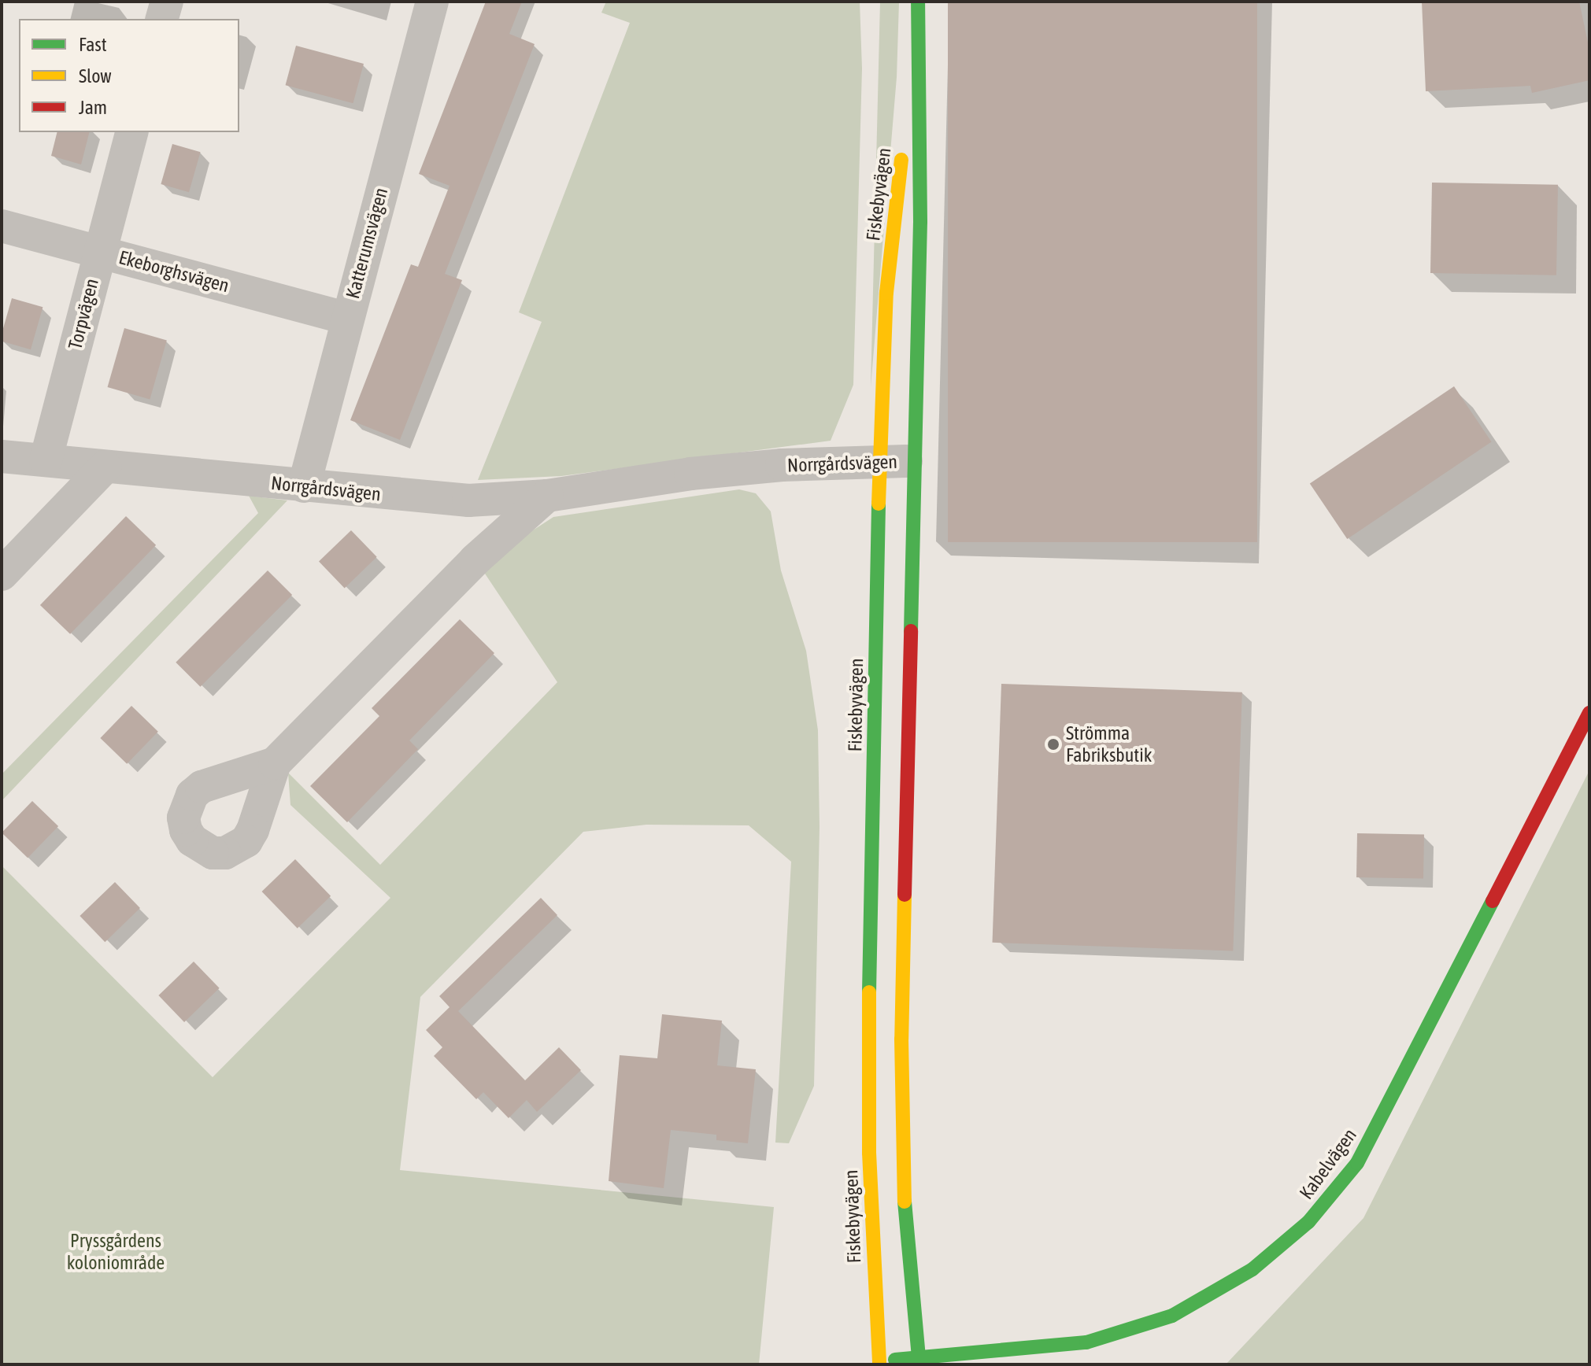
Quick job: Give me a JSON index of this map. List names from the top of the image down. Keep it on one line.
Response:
{"streets":{"street":["Fiskebyvägen","Katterumsvägen","Ekeborghsvägen","Torpvägen","Norrgårdsvägen","Kabelvägen"]},"crossings":[["Fiskebyvägen","Norrgårdsvägen"],["Fiskebyvägen","Kabelvägen"],["Katterumsvägen","Ekeborghsvägen"],["Katterumsvägen","Norrgårdsvägen"],["Ekeborghsvägen","Torpvägen"],["Torpvägen","Norrgårdsvägen"]],"parks":["Pryssgårdens koloniområde"],"places":["Strömma Fabriksbutik"],"legend":["Fast","Slow","Jam"]}
